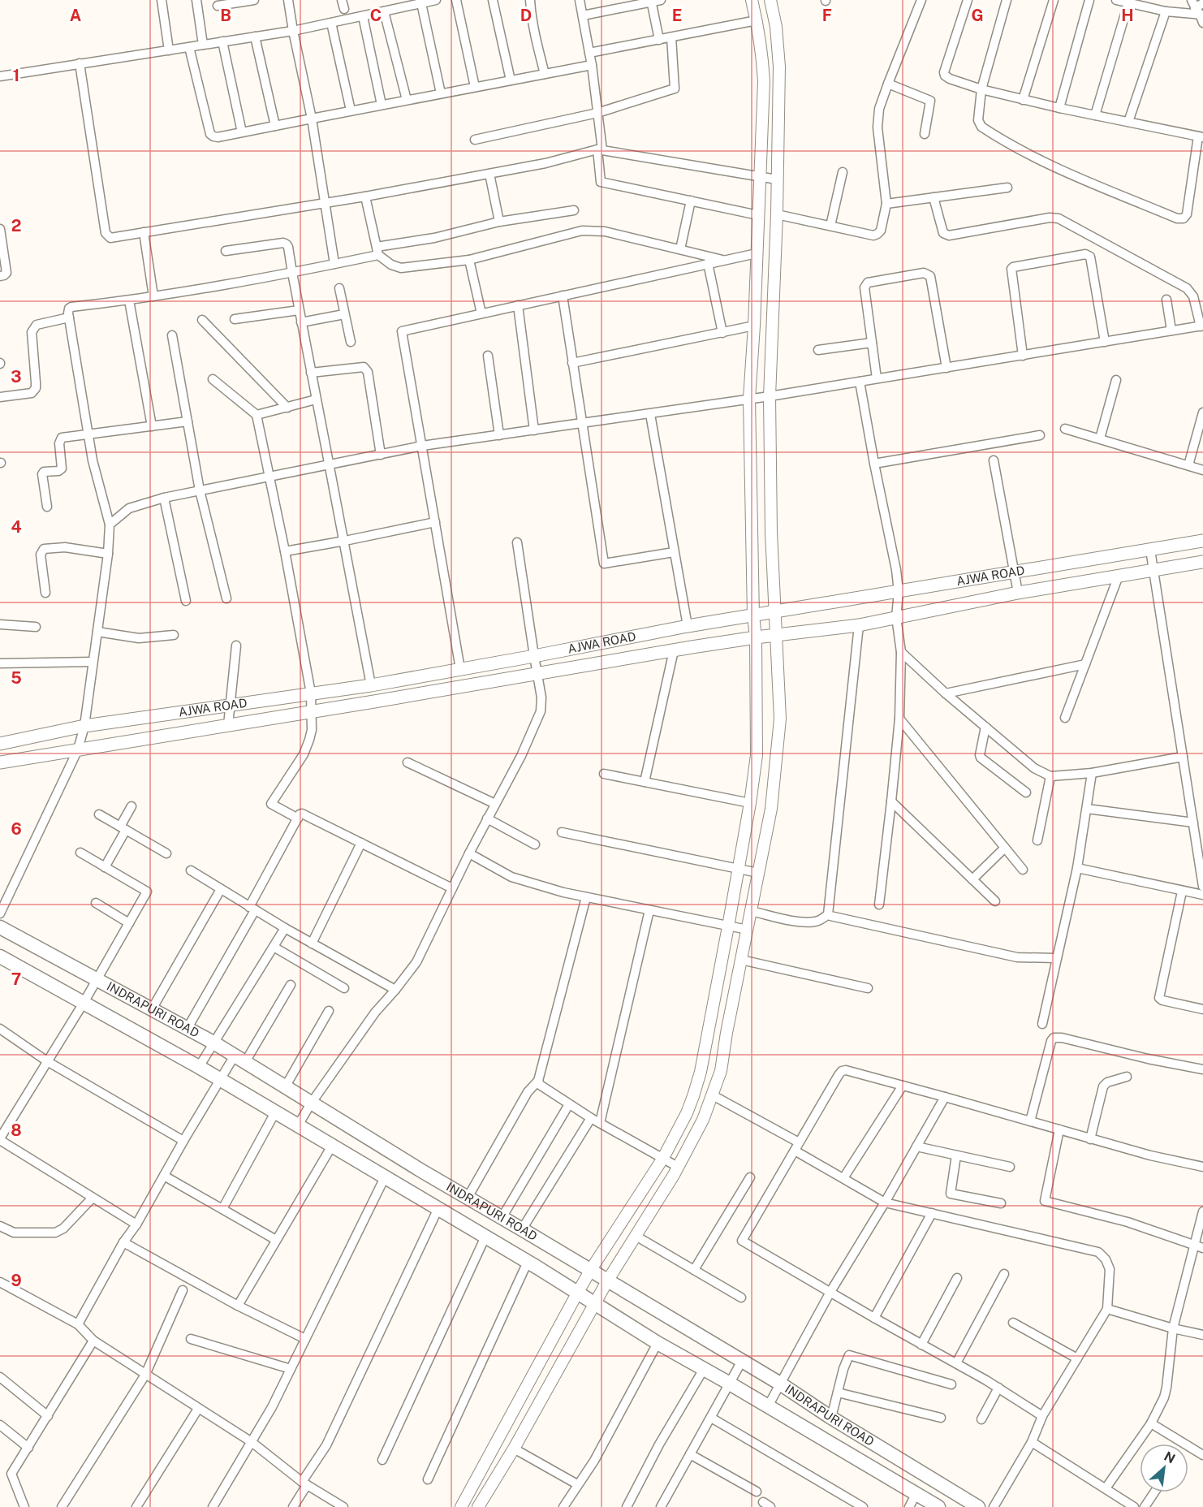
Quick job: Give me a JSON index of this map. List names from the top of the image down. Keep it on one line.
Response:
{"streets":{"main road":["AJWA ROAD","INDRAPURI ROAD"]},"north":"top right","grid":{"columns":["A","B","C","D","E","F","G","H"],"rows":["1","2","3","4","5","6","7","8","9"]}}
